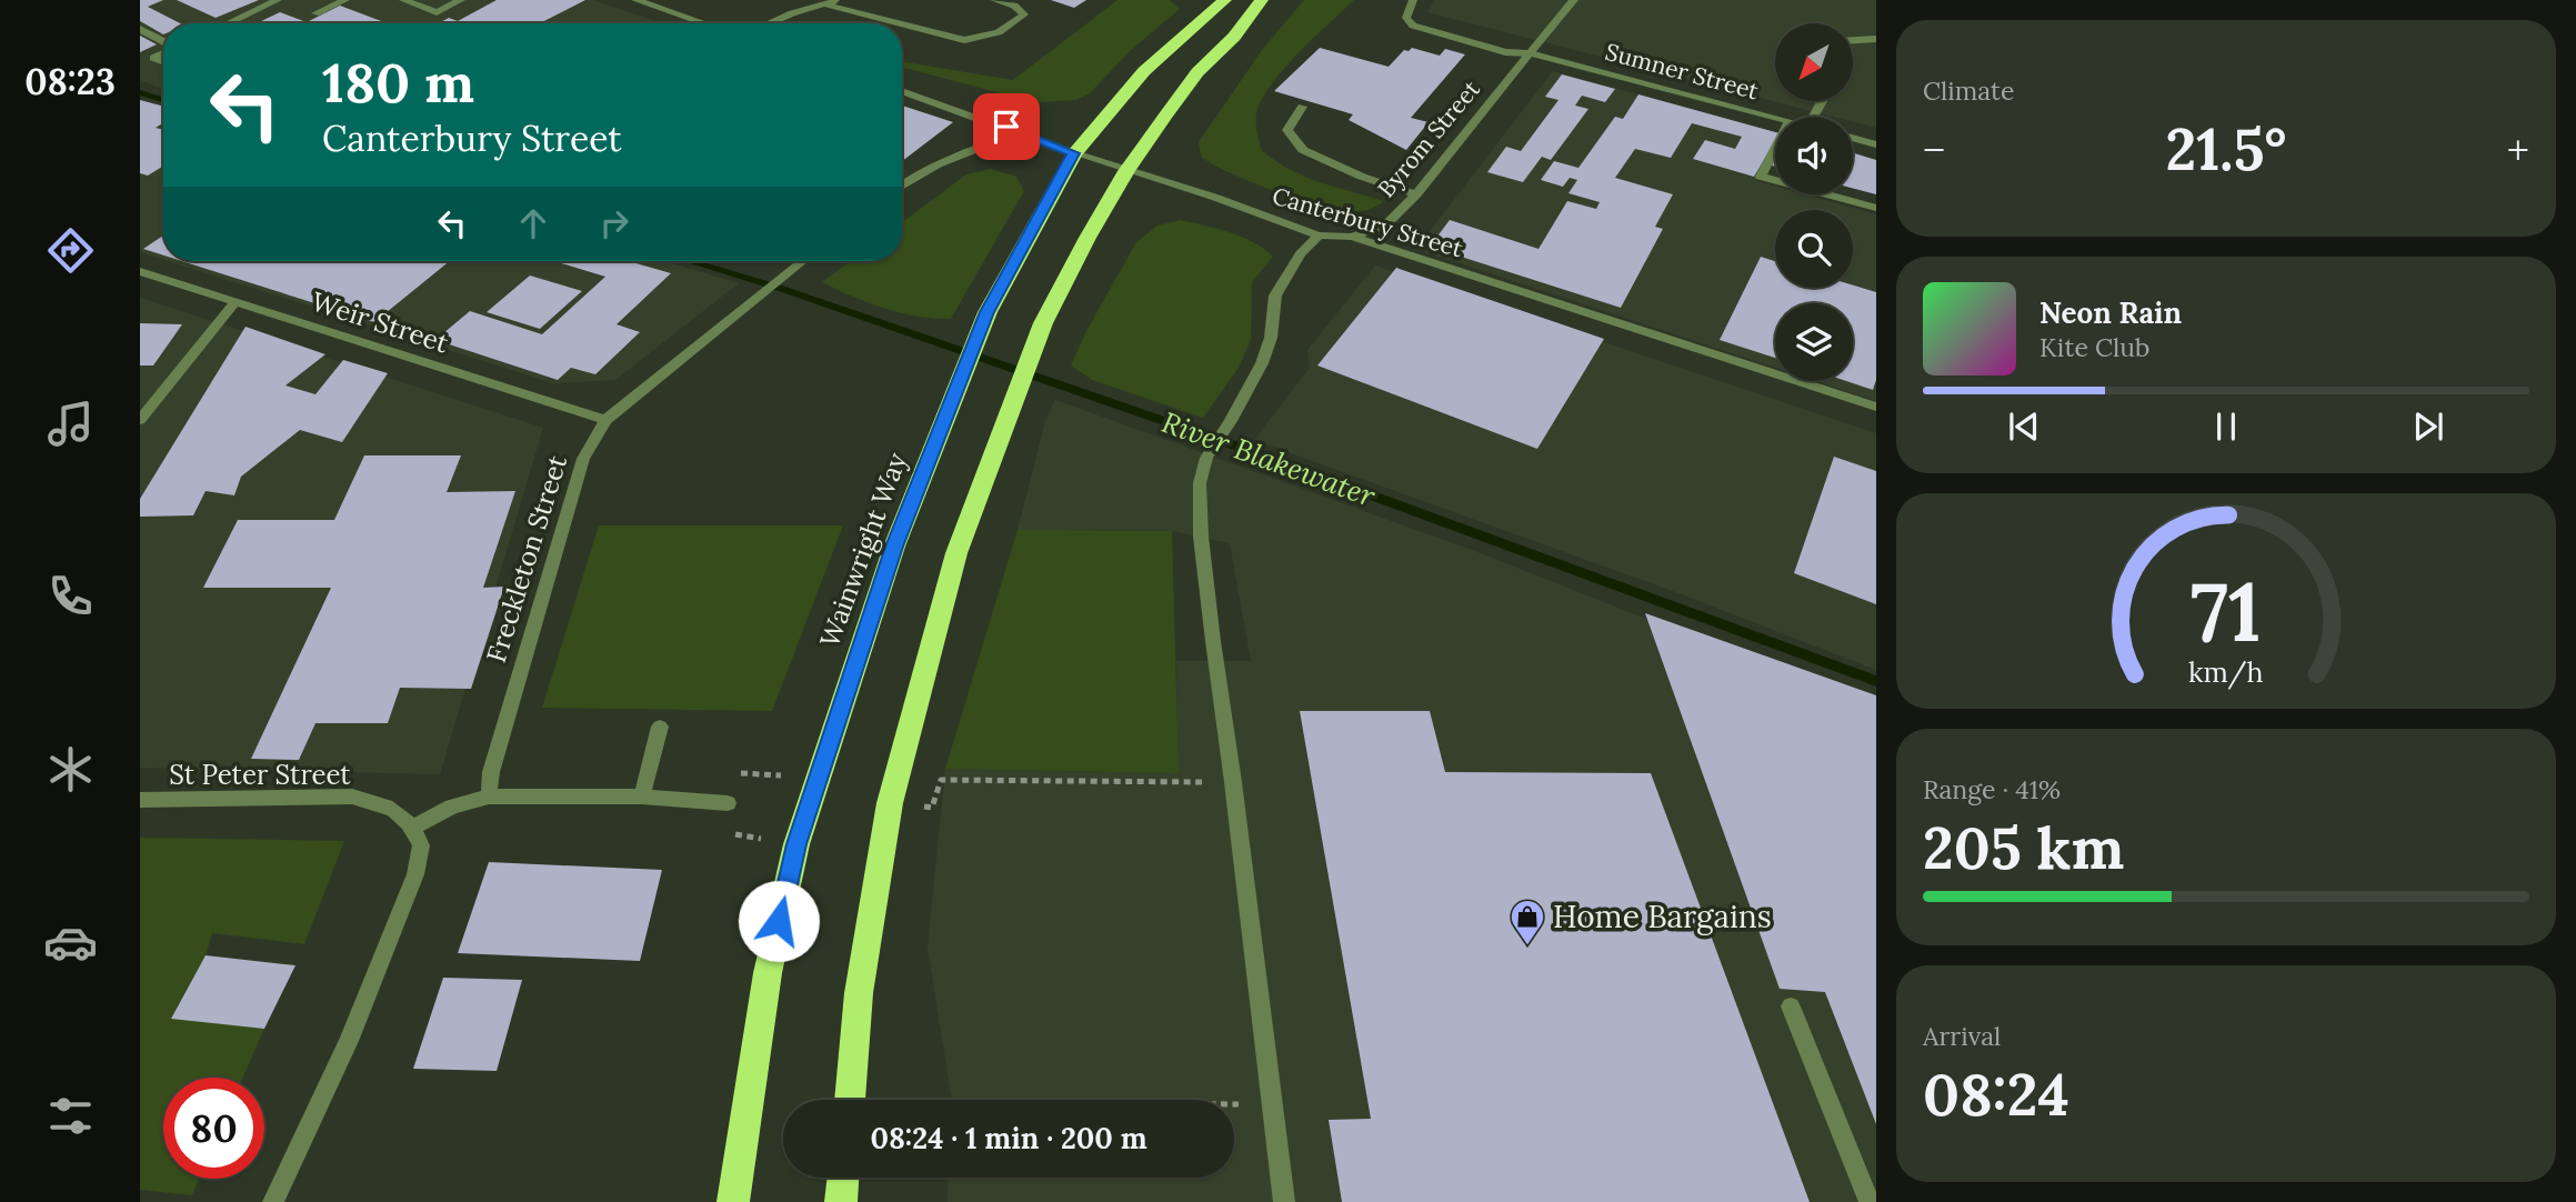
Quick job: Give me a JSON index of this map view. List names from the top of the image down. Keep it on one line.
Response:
{"streets":{"highway":["Wainwright Way"],"street":["Sumner Street","Byrom Street","Canterbury Street","Weir Street","Freckleton Street","St Peter Street"]},"crossings":[["Sumner Street","Byrom Street"],["Byrom Street","Canterbury Street"],["Canterbury Street","Wainwright Way"],["Weir Street","Freckleton Street"]],"water":["River Blakewater"],"places":{"shop":["Home Bargains"]},"north":"bottom left","page":{"tabs":"08:23","tile":["Climate",["Range · 41%","205 km"],["Arrival","08:24"]],"turn":["180 m","Canterbury Street"],"heat":["−","21.5°","+"],"song":["Neon Rain","Kite Club"],"limit":"80","trip":"08:24 · 1 min · 200 m","gauge":["71","km/h"]}}
